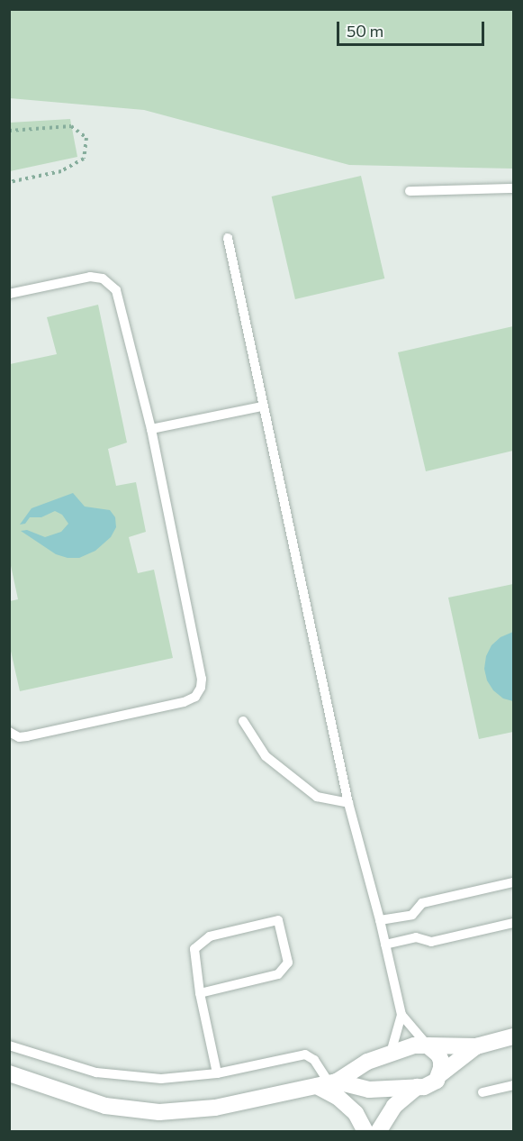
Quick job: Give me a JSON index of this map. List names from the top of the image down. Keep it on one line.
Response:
{"scale_bar":"50 m"}
